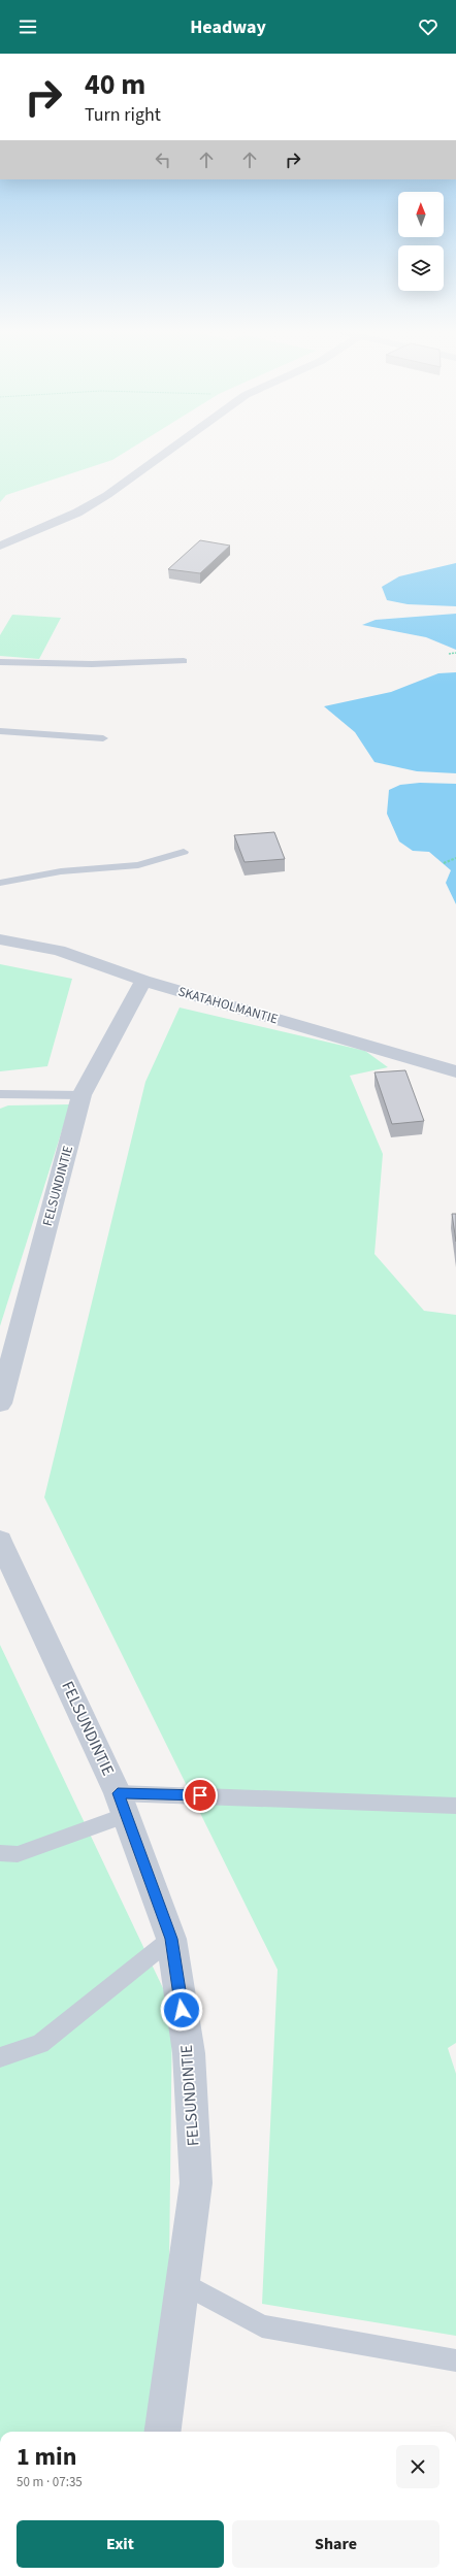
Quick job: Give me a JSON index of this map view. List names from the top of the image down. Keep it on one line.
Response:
{"streets":{"street":["SKATAHOLMANTIE","FELSUNDINTIE"]},"crossings":[["SKATAHOLMANTIE","FELSUNDINTIE"]],"north":"top","page":{"header":"Headway","turn":["40 m","Turn right"],"heading":["1 min","50 m · 07:35"],"buttons":["Exit","Share"]}}
